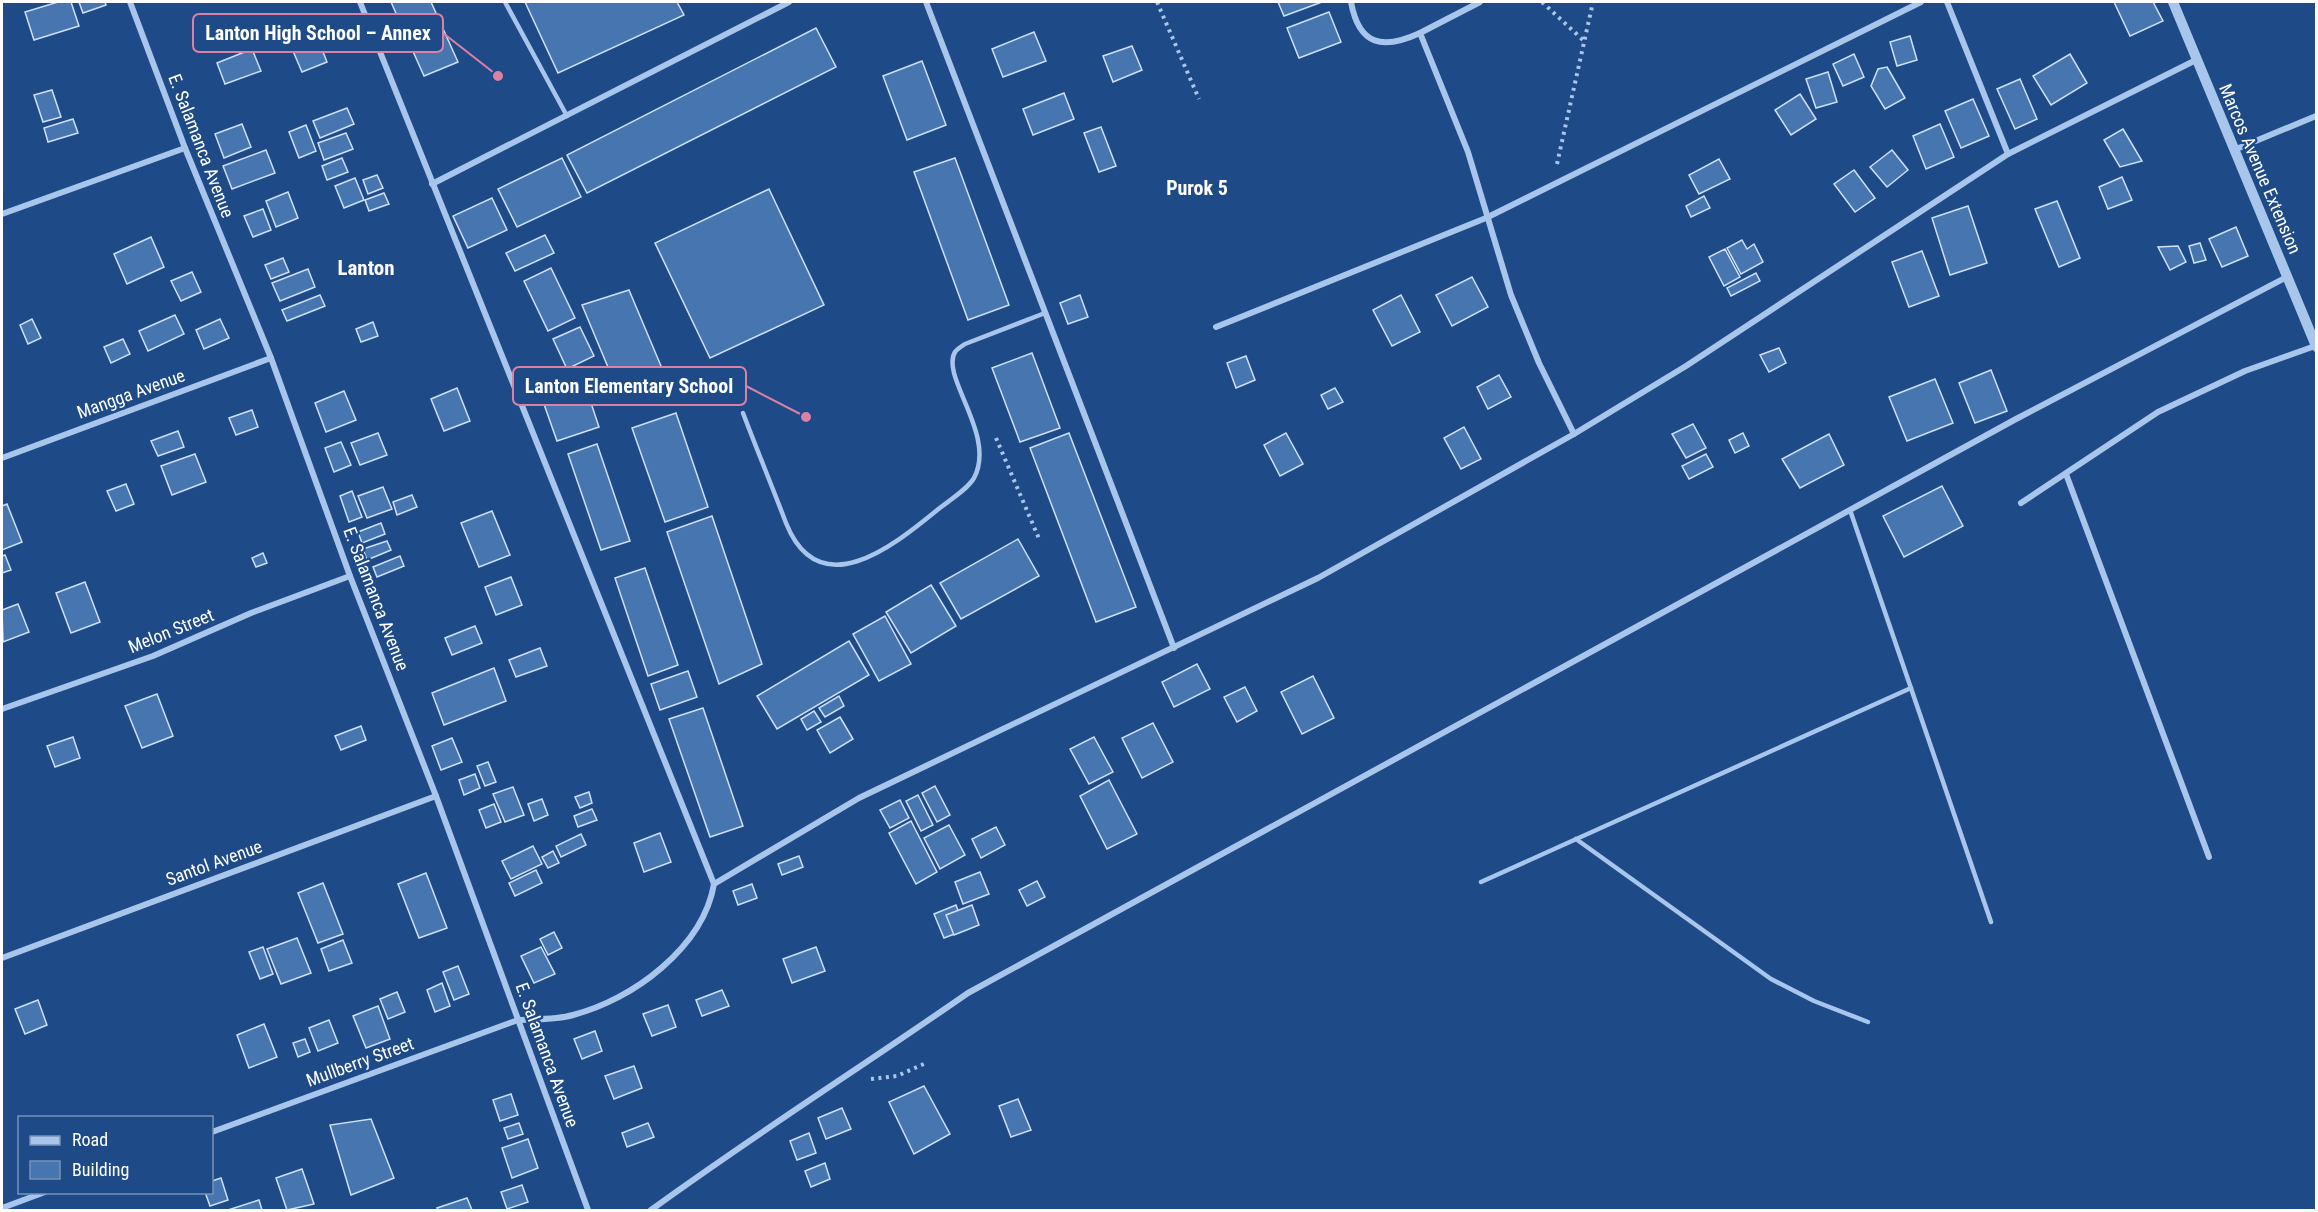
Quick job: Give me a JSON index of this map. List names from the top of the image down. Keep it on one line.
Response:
{"streets":{"street":["E. Salamanca Avenue","Marcos Avenue Extension","Mangga Avenue","Melon Street","Santol Avenue","Mullberry Street"]},"crossings":[["E. Salamanca Avenue","Mangga Avenue"],["E. Salamanca Avenue","Melon Street"],["E. Salamanca Avenue","Santol Avenue"],["E. Salamanca Avenue","Mullberry Street"]],"districts":["Purok 5","Lanton"],"places":["Lanton High School – Annex","Lanton Elementary School"],"legend":["Road","Building"]}
